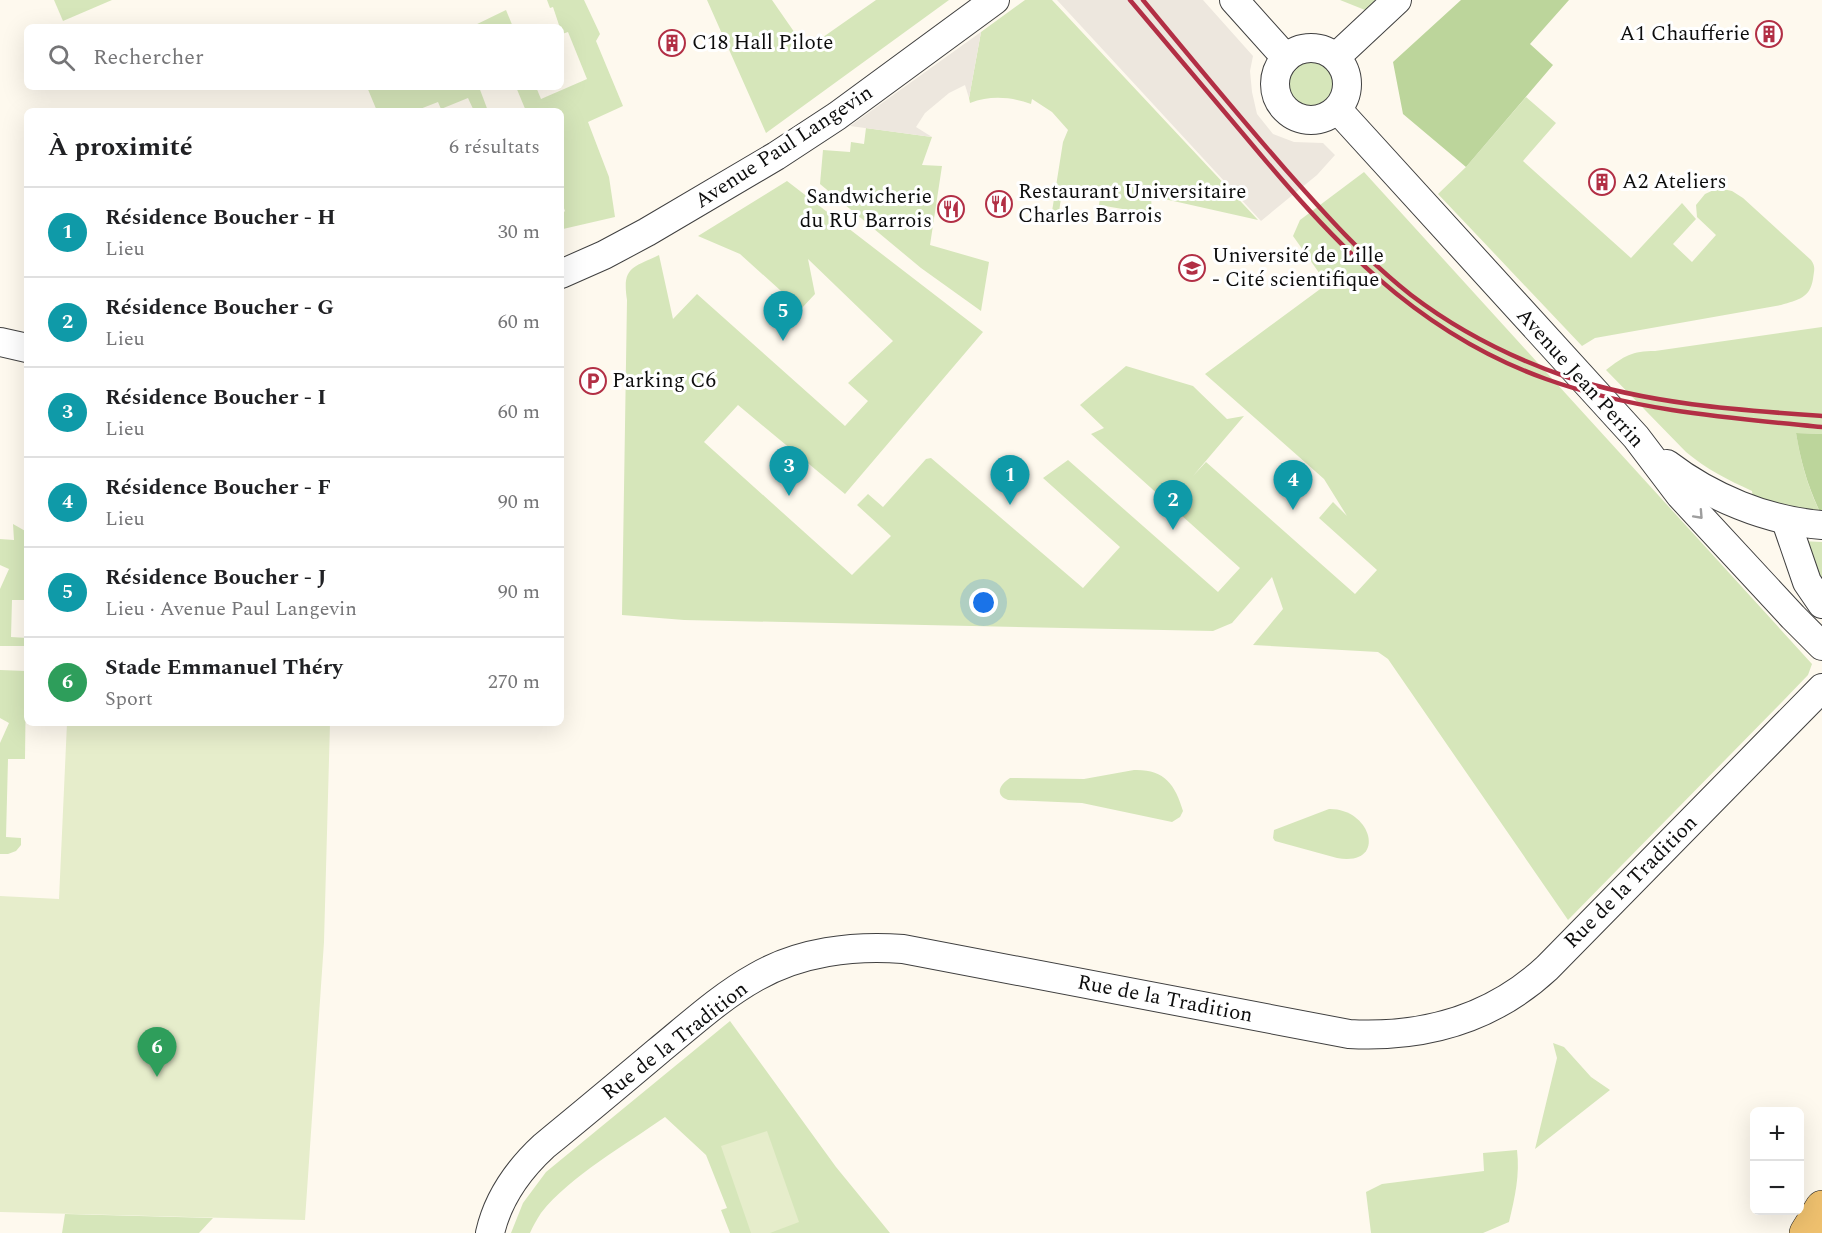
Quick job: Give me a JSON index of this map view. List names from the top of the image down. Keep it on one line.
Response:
{"streets":{"street":["Avenue Paul Langevin","Avenue Jean Perrin","Rue de la Tradition"]},"places":{"building":["A1 Chaufferie","C18 Hall Pilote","A2 Ateliers"],"restaurant":["Restaurant Universitaire Charles Barrois","Sandwicherie du RU Barrois"],"school or university":["Université de Lille ‐ Cité scientifique"],"parking":["Parking C6"]},"page":{"search":"Rechercher","heading":["À proximité","6 résultats"],"list":[{"mark":"1","name":"Résidence Boucher - H","note":"Lieu","value":"30 m"},{"mark":"2","name":"Résidence Boucher - G","note":"Lieu","value":"60 m"},{"mark":"3","name":"Résidence Boucher - I","note":"Lieu","value":"60 m"},{"mark":"4","name":"Résidence Boucher - F","note":"Lieu","value":"90 m"},{"mark":"5","name":"Résidence Boucher - J","note":"Lieu · Avenue Paul Langevin","value":"90 m"},{"mark":"6","name":"Stade Emmanuel Théry","note":"Sport","value":"270 m"}],"pins":["5","3","1","4","2","6"],"map_buttons":["+","−"]}}
